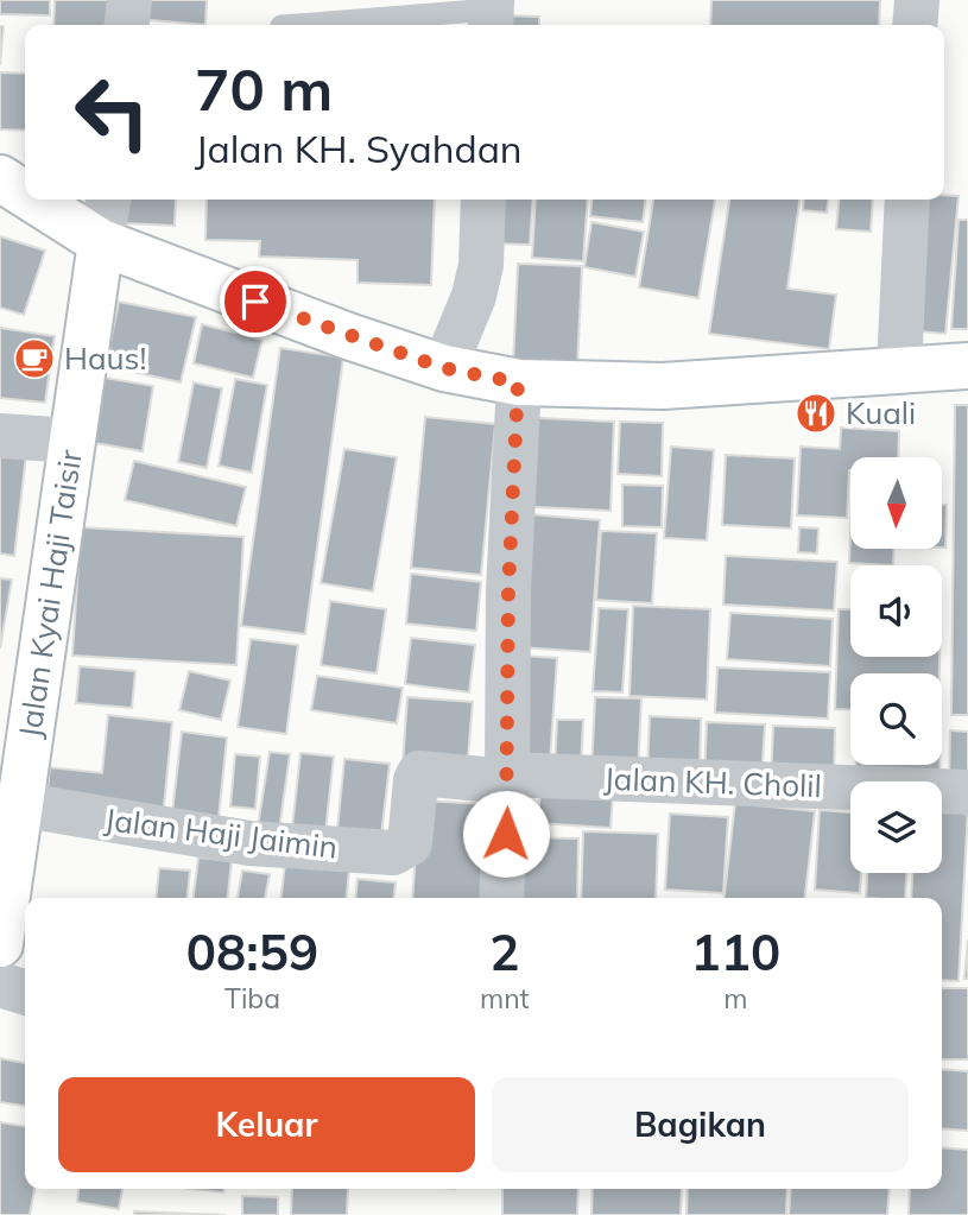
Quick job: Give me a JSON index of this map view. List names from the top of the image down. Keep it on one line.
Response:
{"streets":{"street":["Jalan Kyai Haji Taisir","Jalan KH. Cholil","Jalan Haji Jaimin"]},"crossings":[["Jalan Kyai Haji Taisir","Jalan Haji Jaimin"],["Jalan KH. Cholil","Jalan Haji Jaimin"]],"places":{"cafe":["Haus!"],"restaurant":["Kuali"]},"north":"bottom","page":{"turn":["70 m","Jalan KH. Syahdan"],"eta":["08:59","Tiba","2","mnt","110","m"],"buttons":["Keluar","Bagikan"]}}
